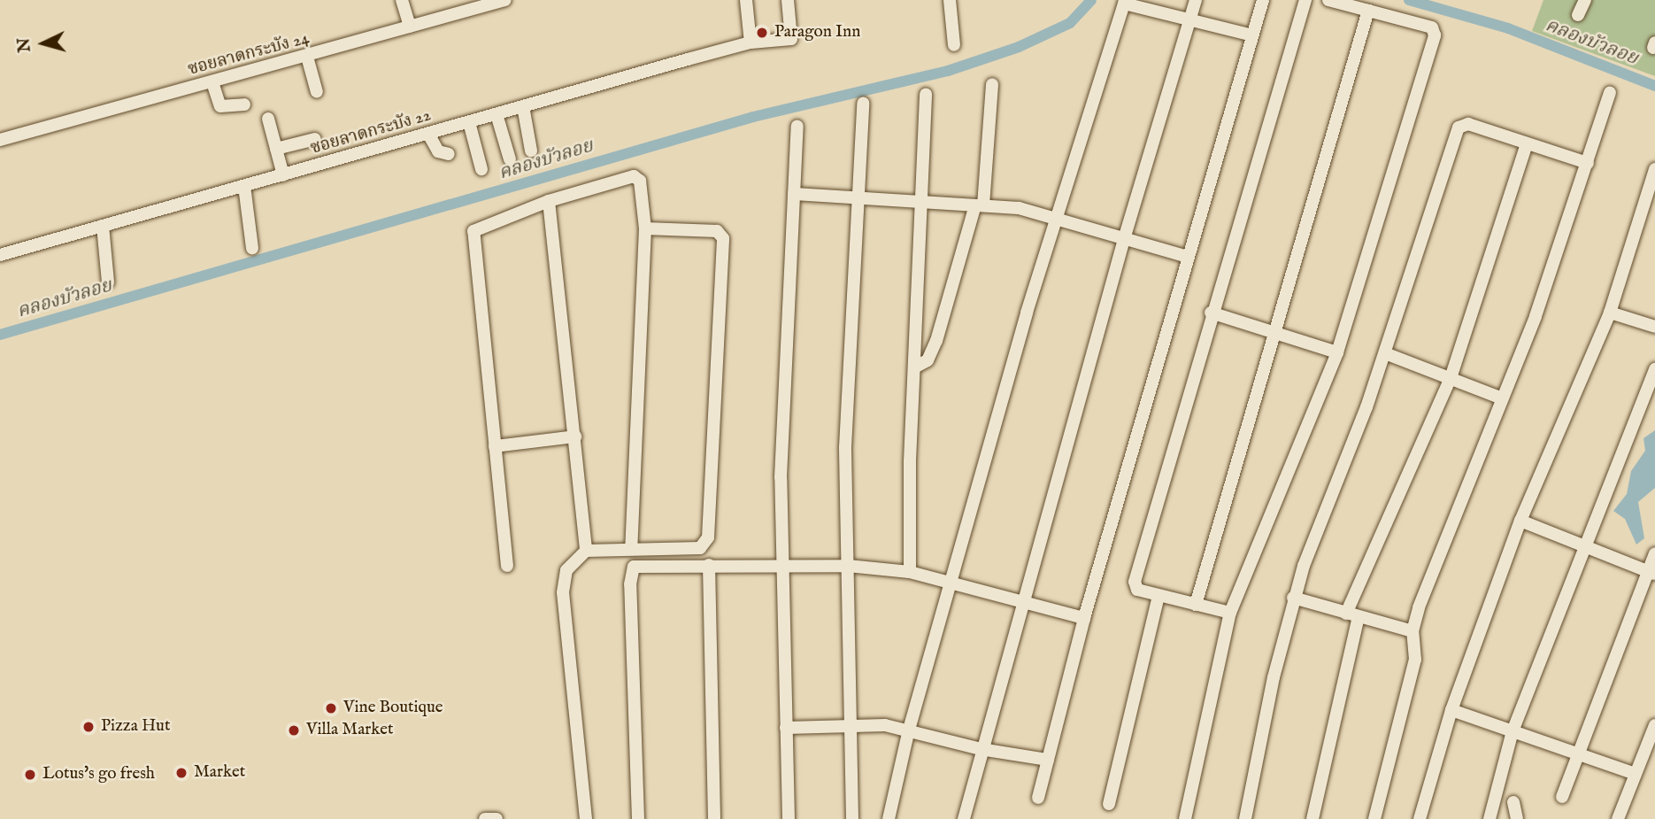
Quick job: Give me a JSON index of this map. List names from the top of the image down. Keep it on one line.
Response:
{"streets":{"street":["ซอยลาดกระบัง 24","ซอยลาดกระบัง 22"]},"water":["คลองบัวลอย"],"places":["Paragon Inn","Vine Boutique","Pizza Hut","Villa Market","Market","Lotus's go fresh"],"north":"left"}
